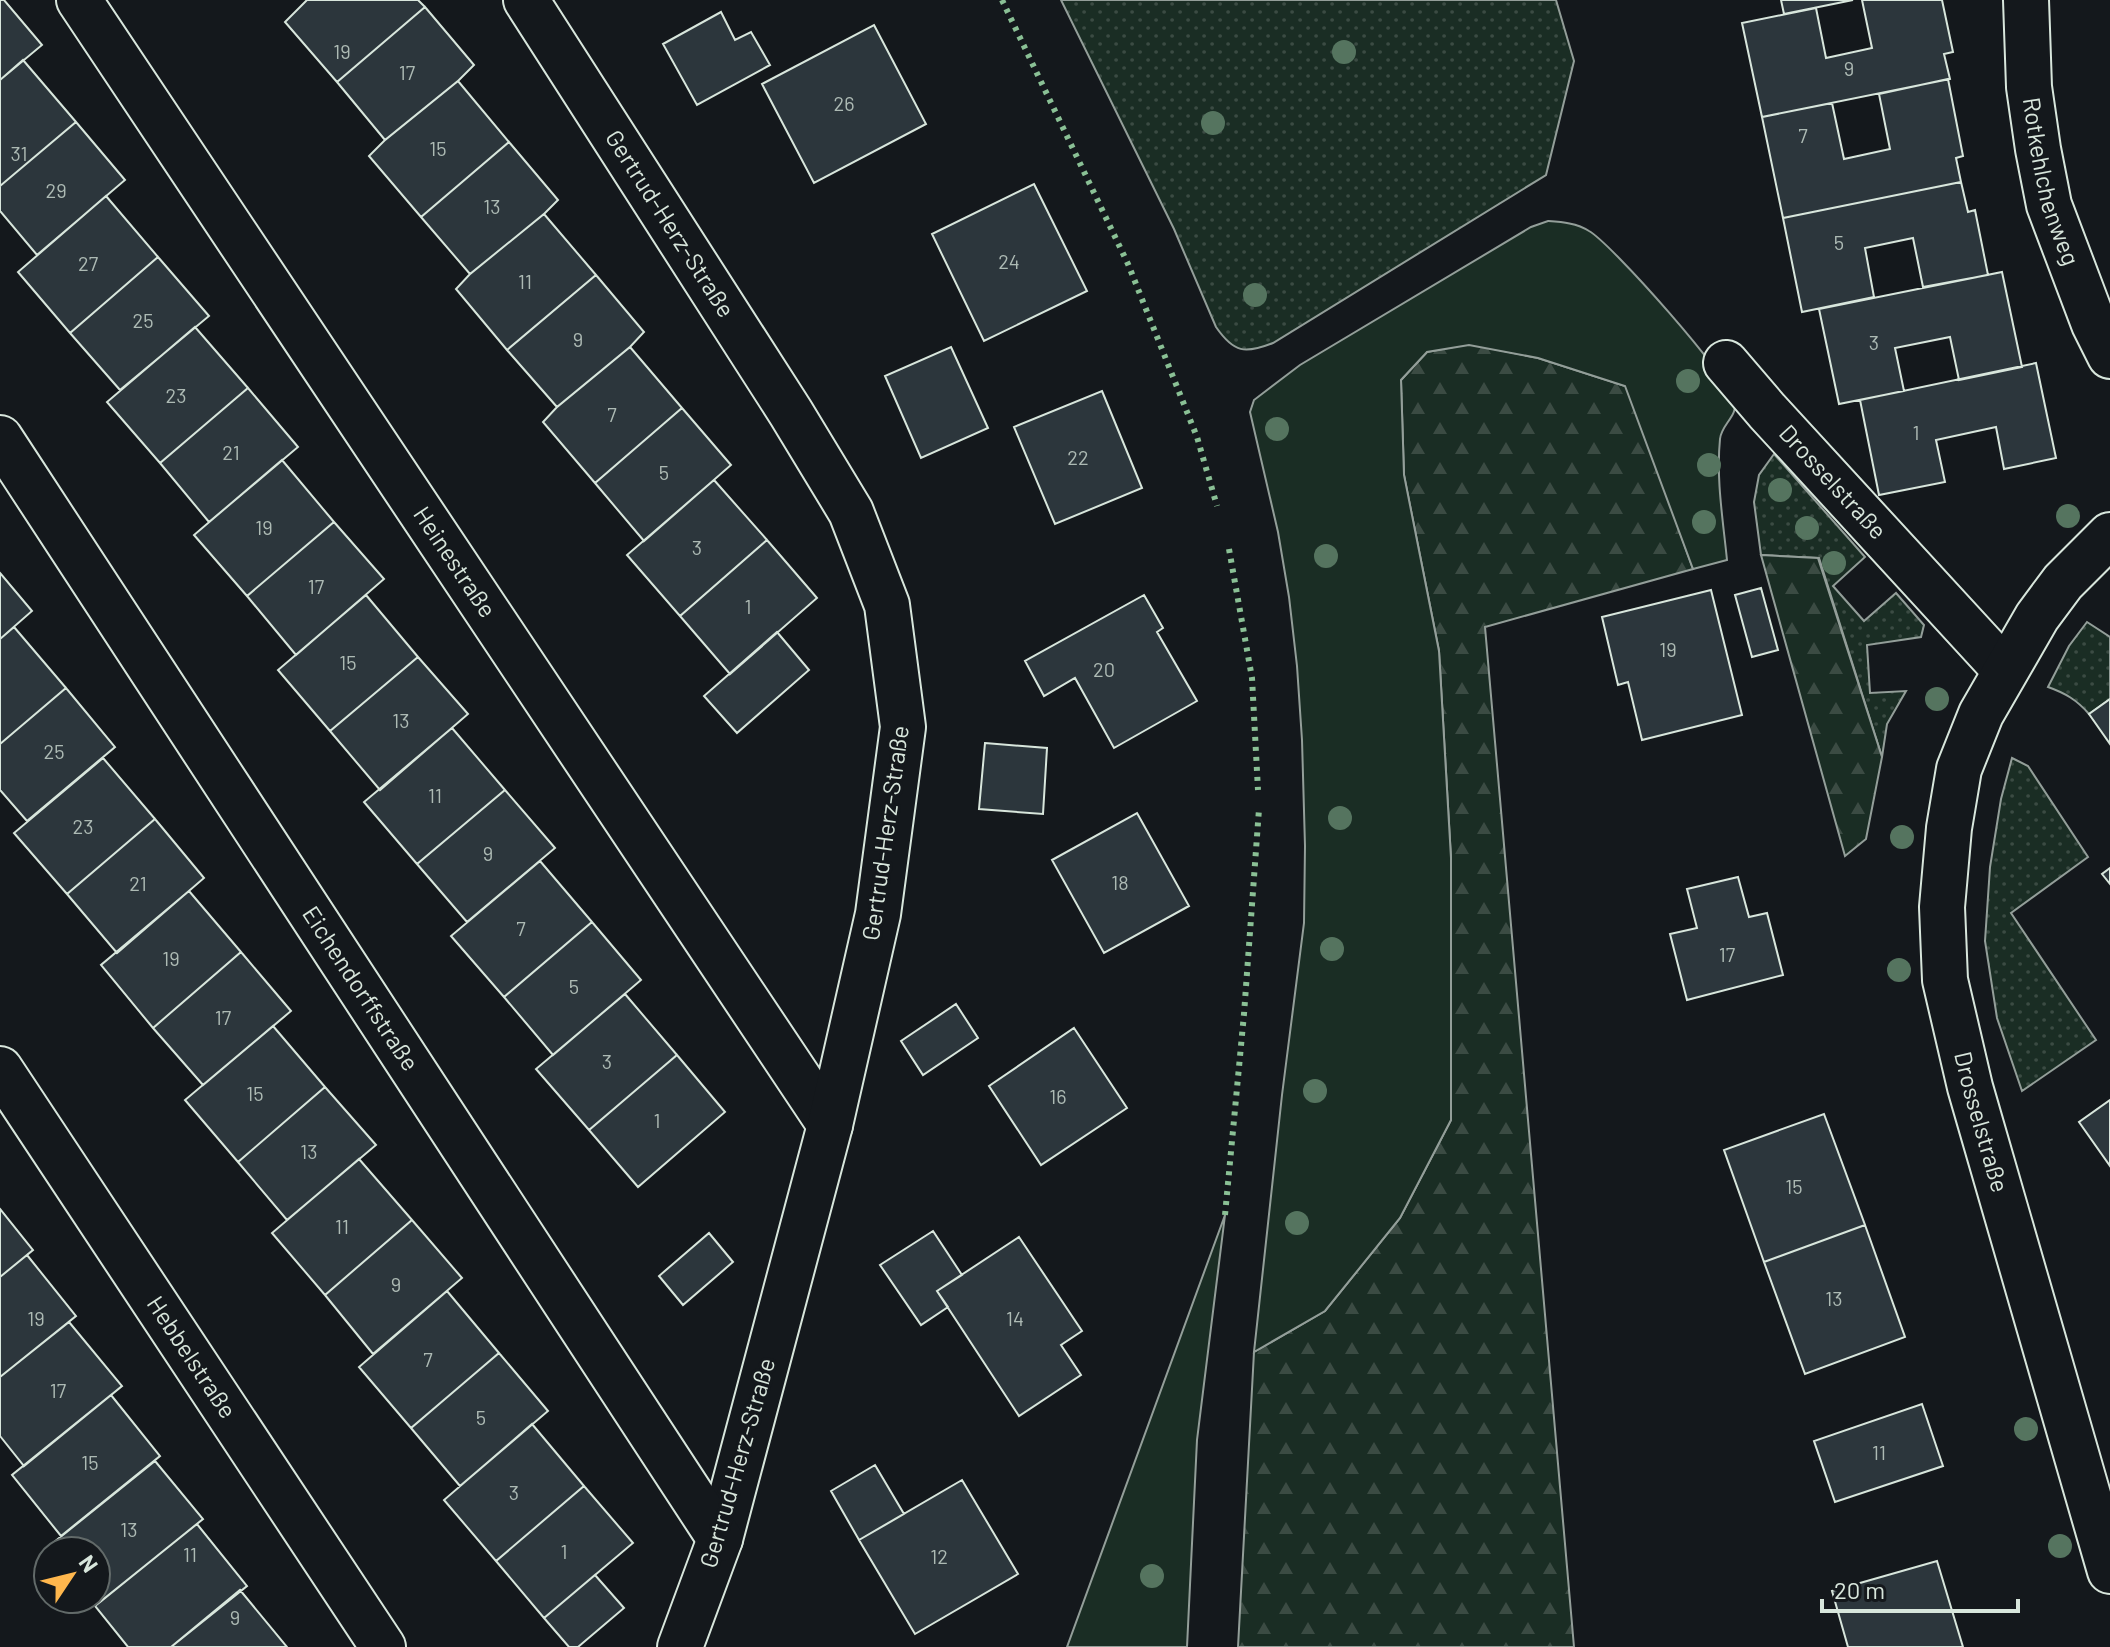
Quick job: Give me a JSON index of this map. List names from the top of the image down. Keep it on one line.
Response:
{"streets":{"street":["Rotkehlchenweg","Gertrud-Herz-Straße","Drosselstraße","Heinestraße","Eichendorffstraße","Hebbelstraße"]},"crossings":[["Gertrud-Herz-Straße","Heinestraße"],["Gertrud-Herz-Straße","Eichendorffstraße"]],"house_numbers":["19","9","17","26","7","15","31","29","13","5","24","27","11","25","9","3","23","7","1","21","22","5","19","3","17","1","19","15","20","13","25","11","23","9","18","21","7","17","19","5","17","3","15","16","1","13","15","11","9","13","19","14","7","17","5","11","15","3","13","1","11","12","9"],"scale_bar":"20 m","north":"top right"}
